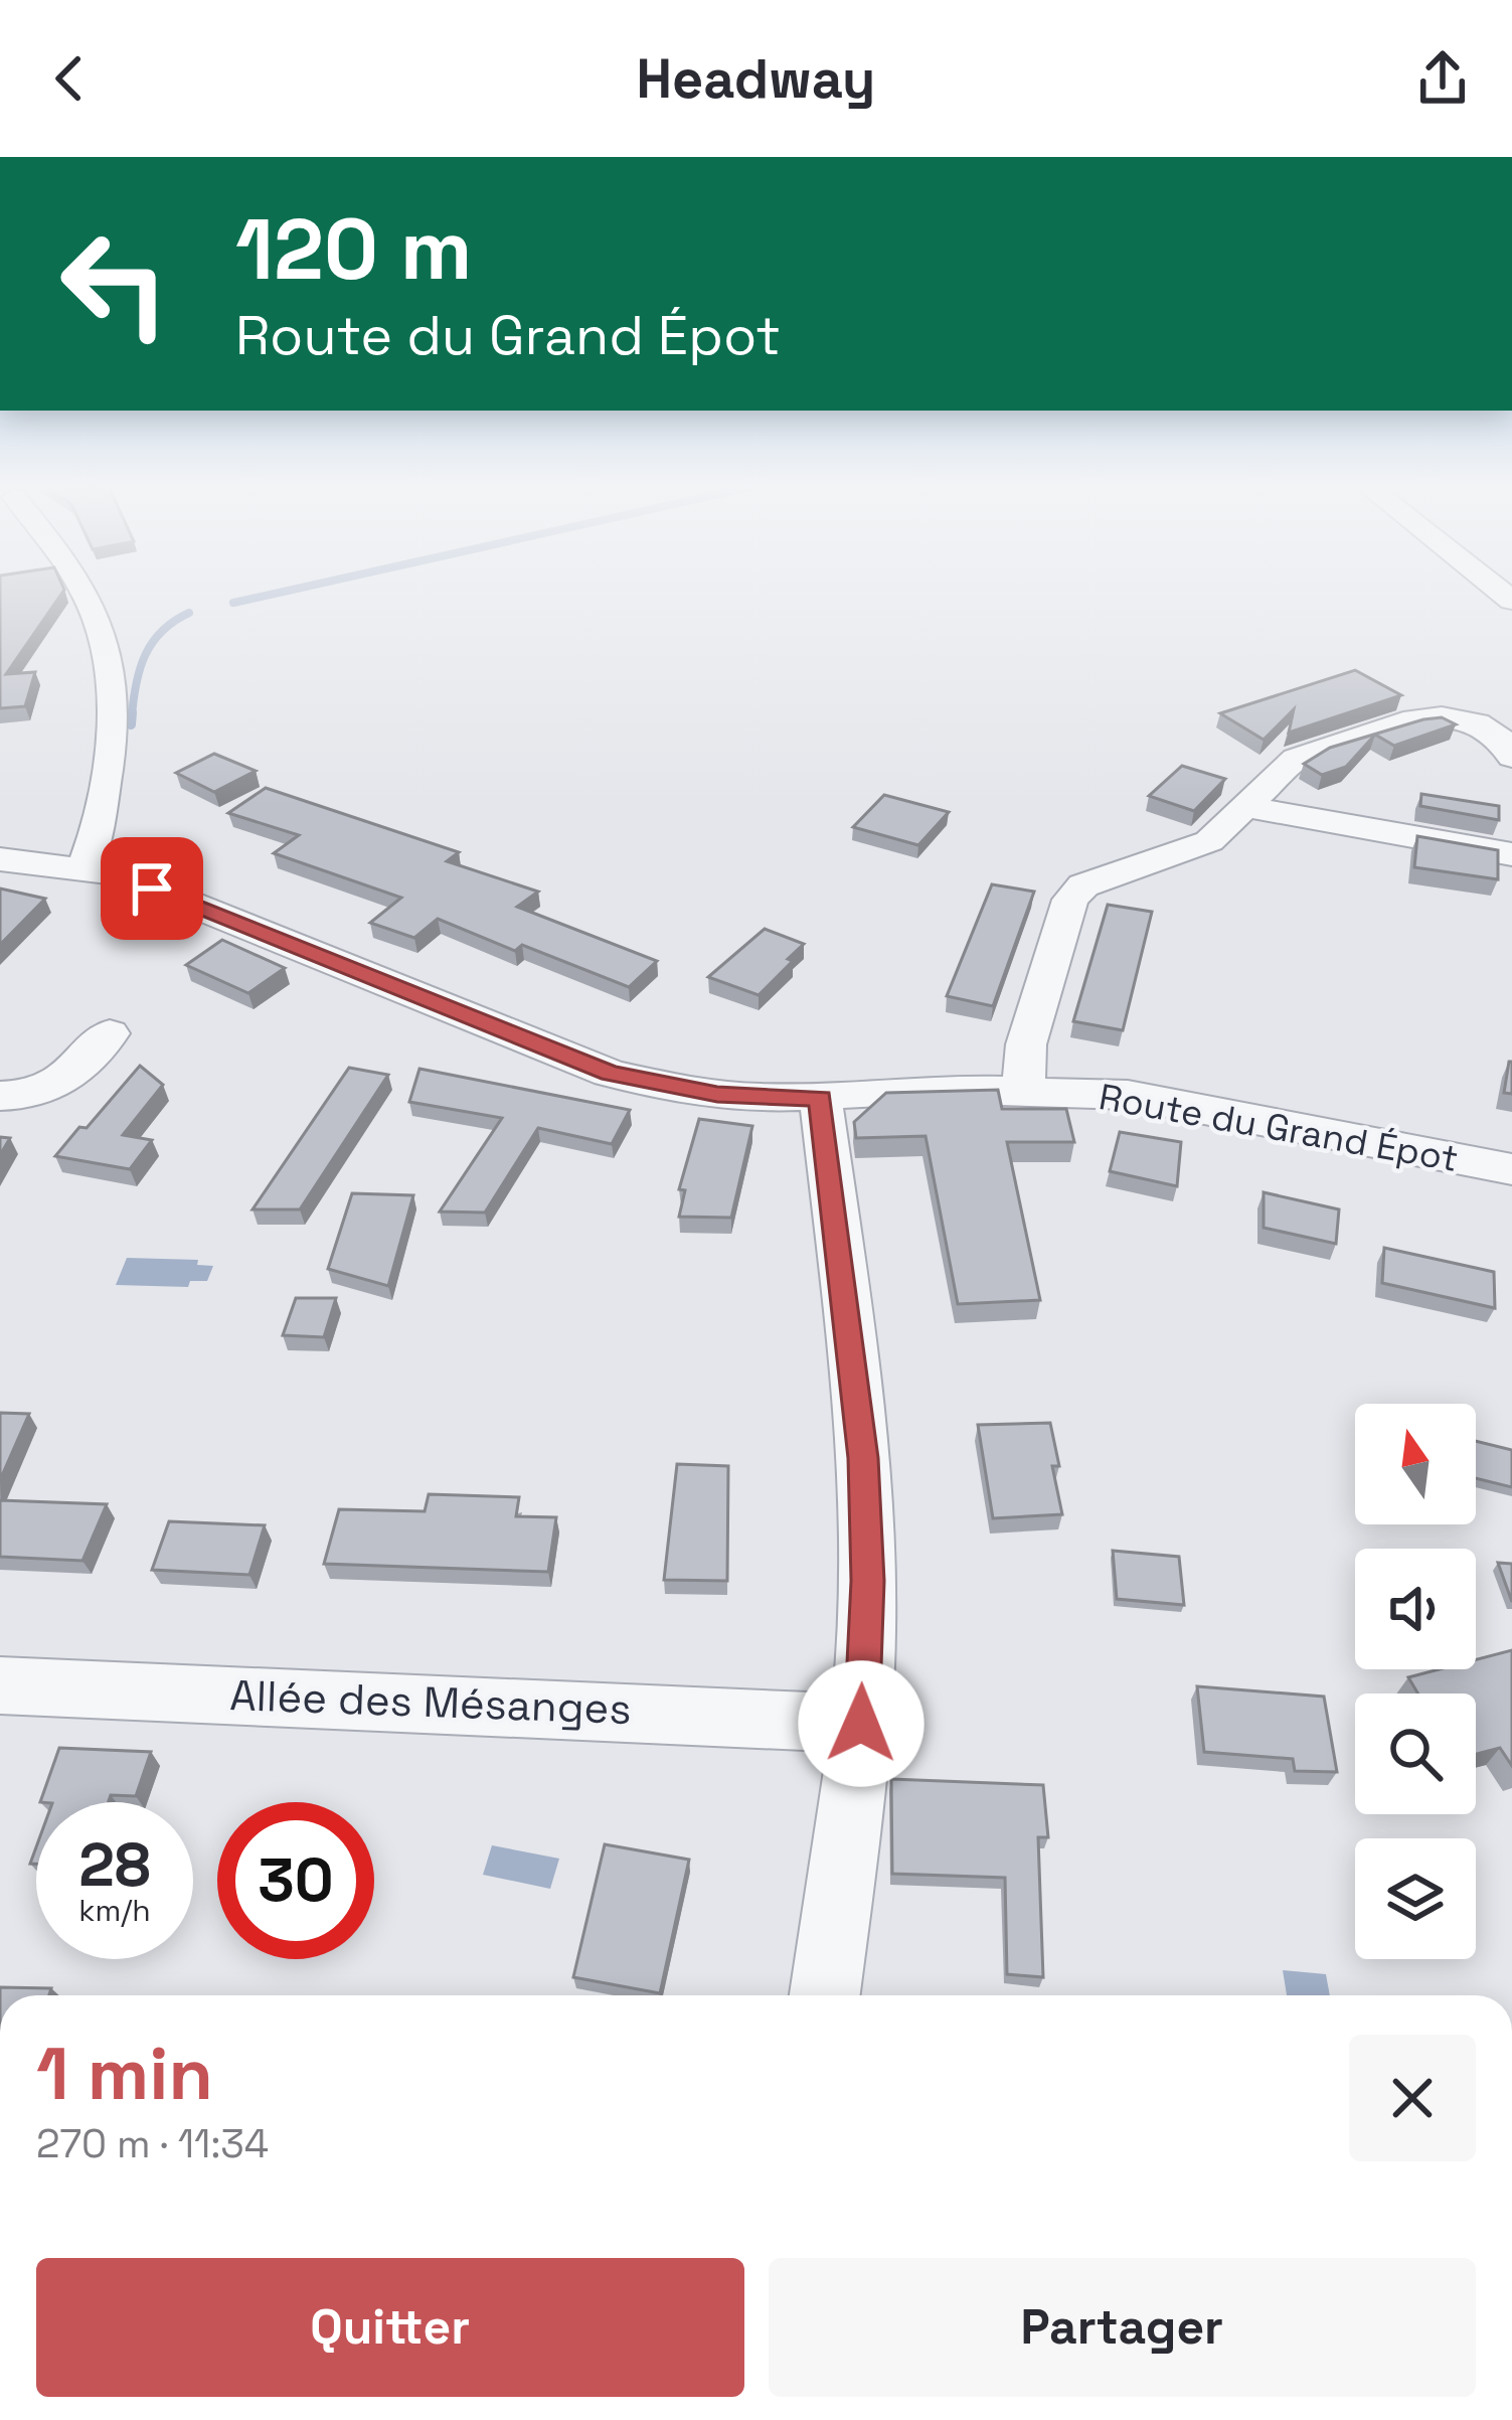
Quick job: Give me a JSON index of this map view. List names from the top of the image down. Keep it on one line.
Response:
{"streets":{"street":["Route du Grand Épot","Allée des Mésanges"]},"north":"top","page":{"header":"Headway","turn":["120 m","Route du Grand Épot"],"speed":"28 km/h","limit":"30","heading":["1 min","270 m · 11:34"],"buttons":["Quitter","Partager"]}}
